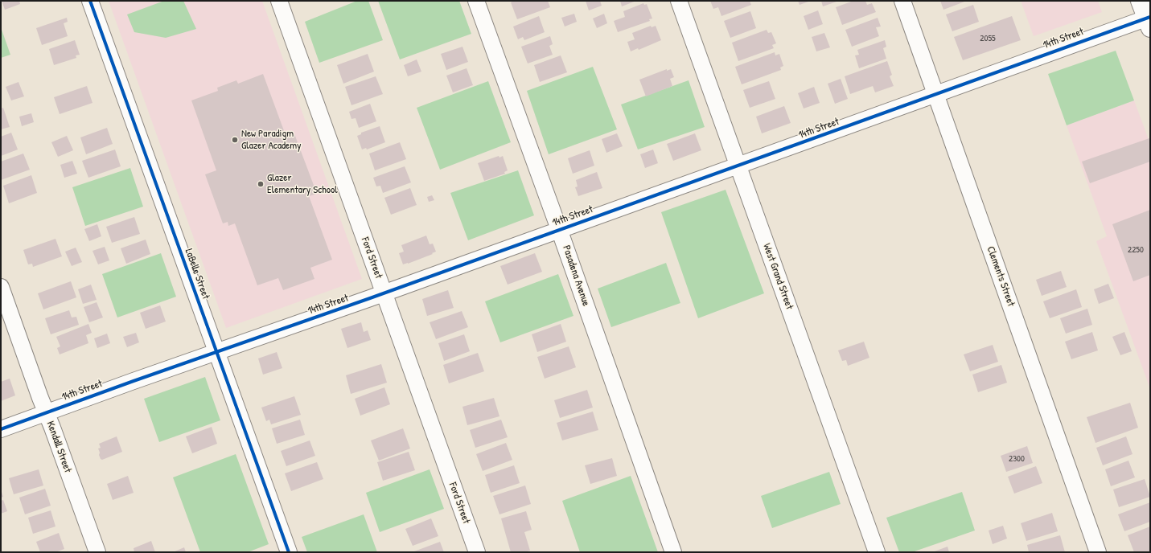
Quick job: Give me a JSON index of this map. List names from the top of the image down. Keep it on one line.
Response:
{"streets":{"street":["14th Street","Ford Street","LaBelle Street","Pasadena Avenue","West Grand Street","Clements Street","Kendall Street"]},"crossings":[["14th Street","Ford Street"],["14th Street","LaBelle Street"],["14th Street","Pasadena Avenue"],["14th Street","West Grand Street"],["14th Street","Clements Street"],["14th Street","Kendall Street"]],"places":["New Paradigm Glazer Academy","Glazer Elementary School"],"house_numbers":["2055","2250","2300"]}
